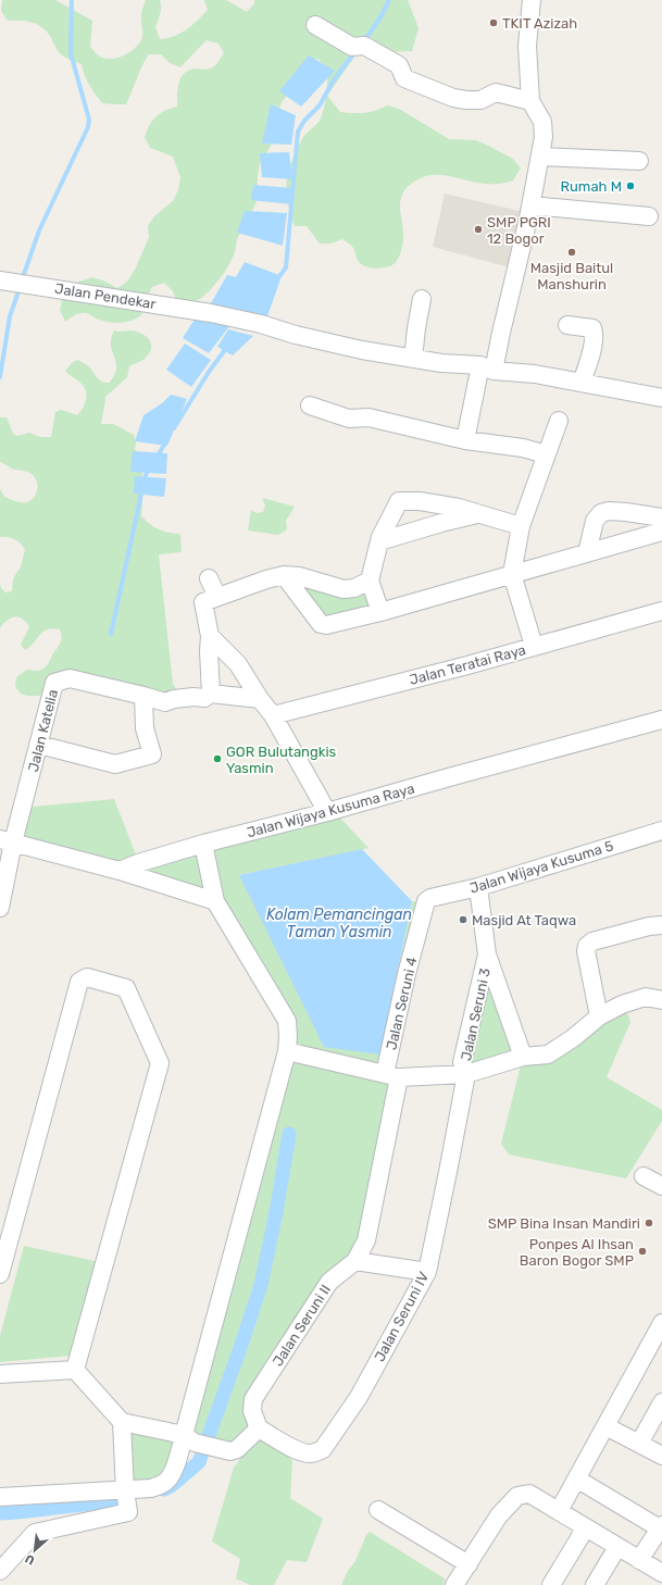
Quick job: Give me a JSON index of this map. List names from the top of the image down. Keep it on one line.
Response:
{"streets":{"street":["Jalan Pendekar","Jalan Teratai Raya","Jalan Katelia","Jalan Wijaya Kusuma Raya","Jalan Wijaya Kusuma 5","Jalan Seruni 4","Jalan Seruni 3","Jalan Seruni IV","Jalan Seruni II"]},"crossings":[["Jalan Wijaya Kusuma 5","Jalan Seruni 4"],["Jalan Wijaya Kusuma 5","Jalan Seruni 3"],["Jalan Seruni 4","Jalan Seruni II"],["Jalan Seruni 3","Jalan Seruni IV"],["Jalan Seruni IV","Jalan Seruni II"]],"water":["Kolam Pemancingan Taman Yasmin"],"places":["TKIT Azizah","Rumah M","SMP PGRI 12 Bogor","Masjid Baitul Manshurin","GOR Bulutangkis Yasmin","Masjid At Taqwa","SMP Bina Insan Mandiri","Ponpes Al Ihsan Baron Bogor SMP"],"north":"bottom left"}
